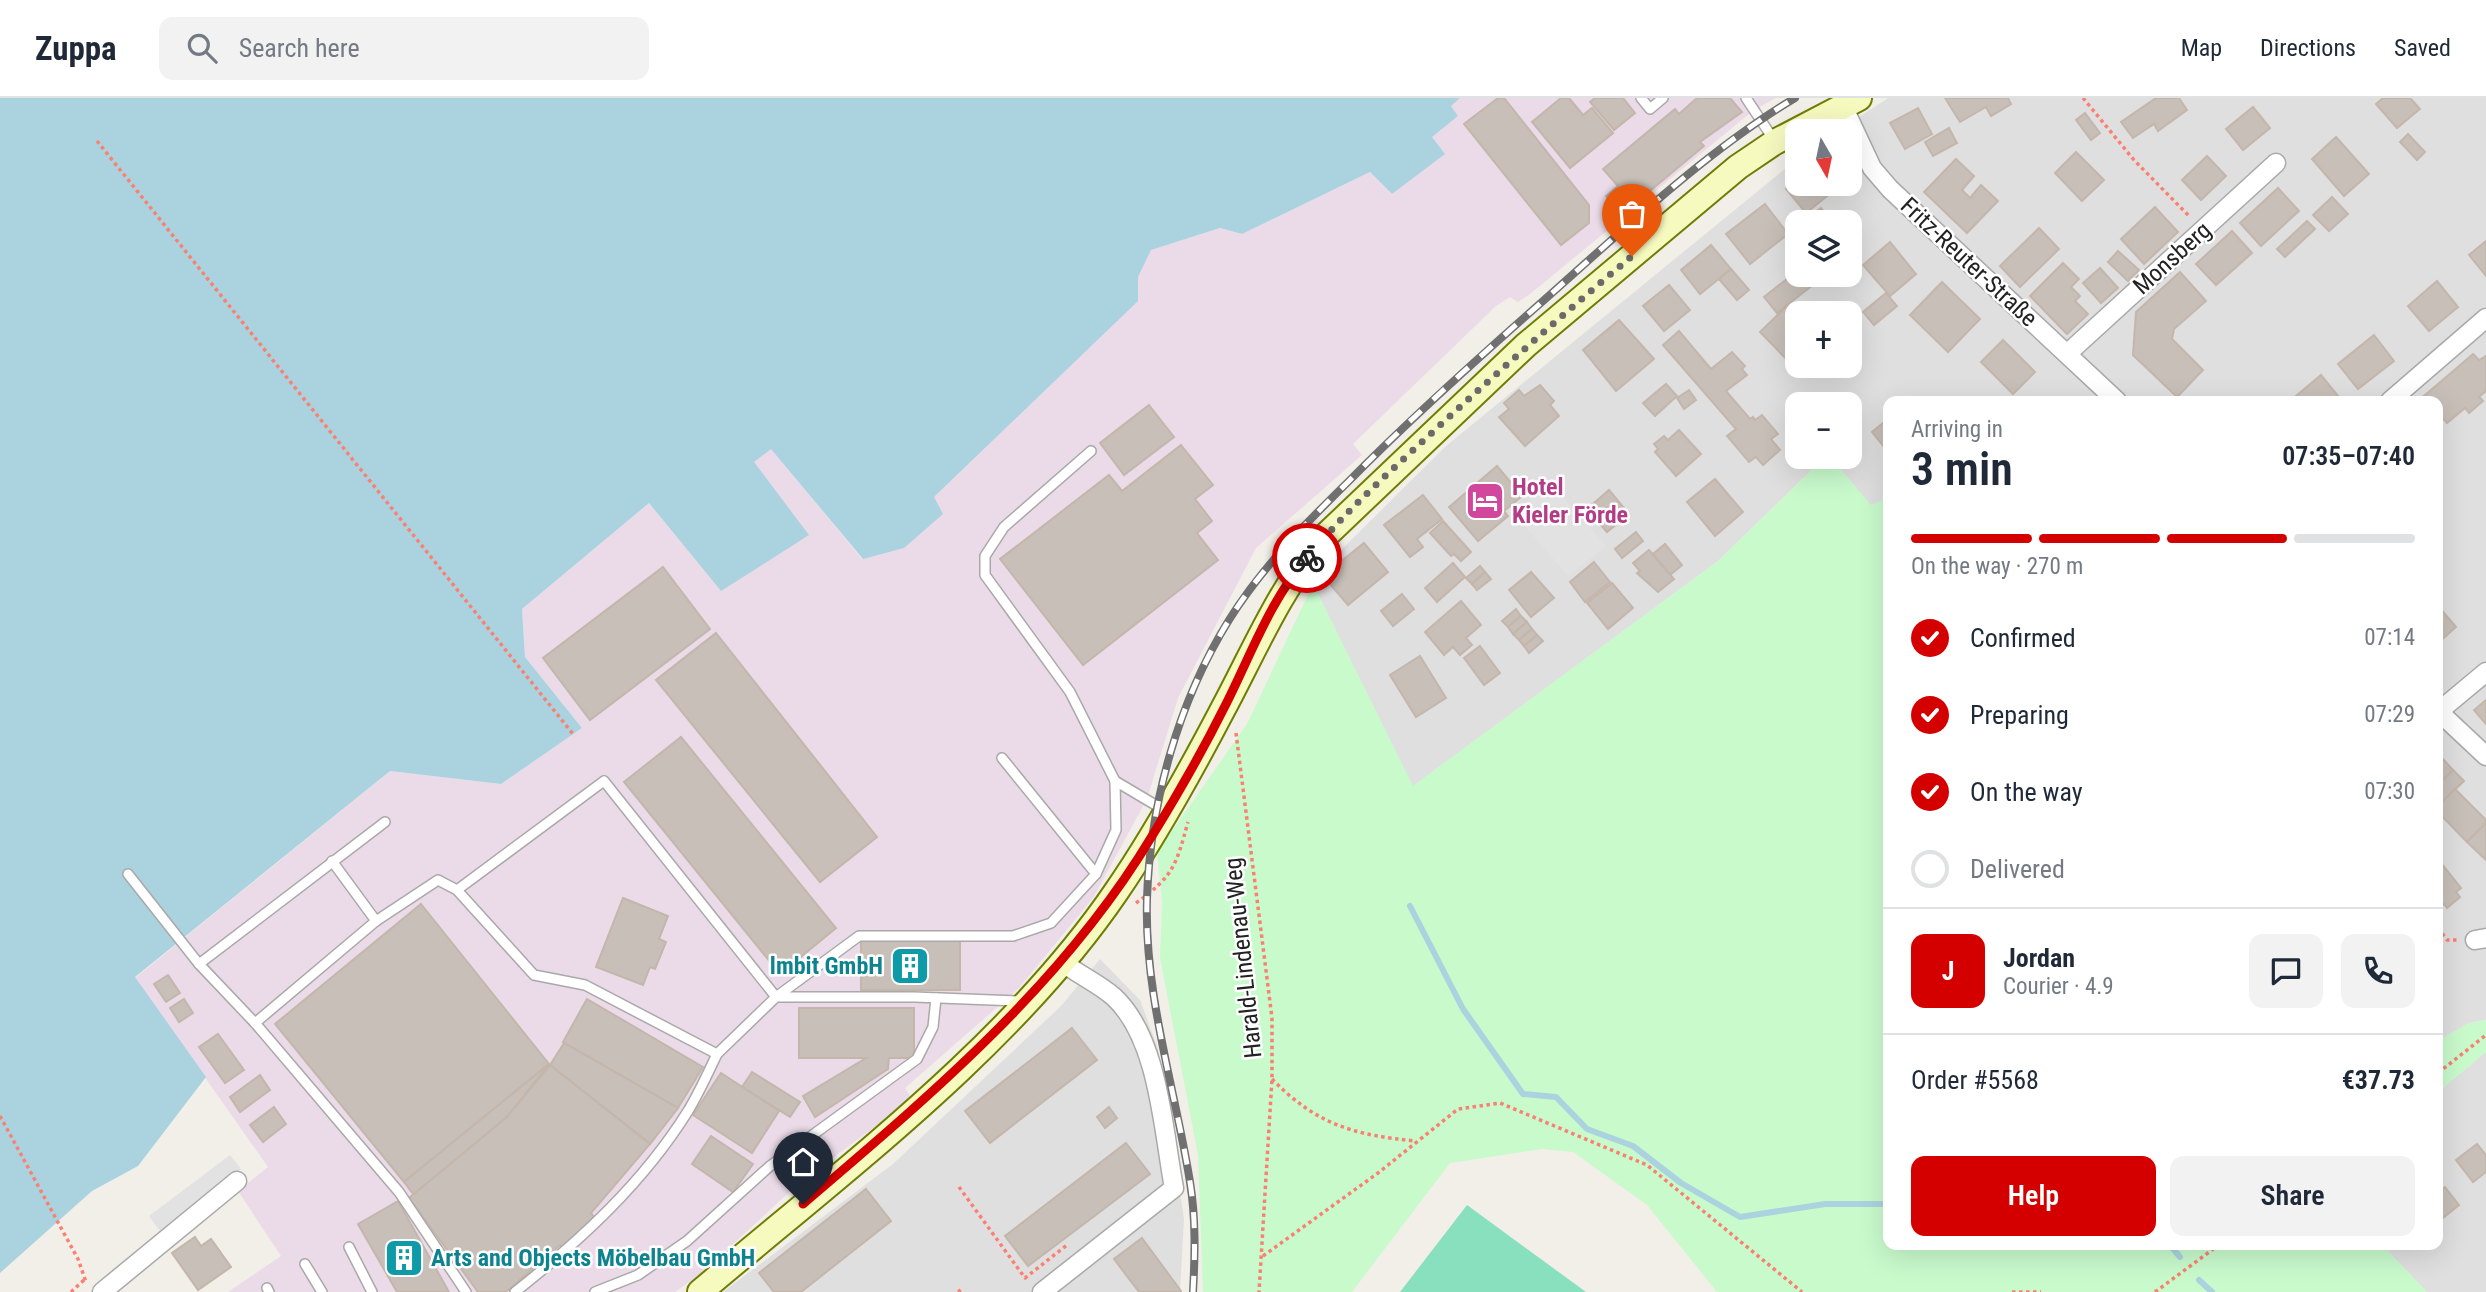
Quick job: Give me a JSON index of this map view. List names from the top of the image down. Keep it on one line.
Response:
{"streets":{"street":["Monsberg","Fritz-Reuter-Straße"],"path":["Harald-Lindenau-Weg"]},"crossings":[["Monsberg","Fritz-Reuter-Straße"]],"places":{"hotel":["Hotel Kieler Förde"],"building":["lmbit GmbH","Arts and Objects Möbelbau GmbH"]},"north":"bottom","page":{"header":"Zuppa","search":"Search here","nav":["Map","Directions","Saved"],"map_buttons":["+","−"],"heading":["3 min","Arriving in","07:35–07:40"],"panel":["Jordan","Courier · 4.9","Order #5568","€37.73"],"bar":"On the way · 270 m","list":[["Confirmed","07:14"],["Preparing","07:29"],["On the way","07:30"],"Delivered"],"round":"J","buttons":["Help","Share"]}}
